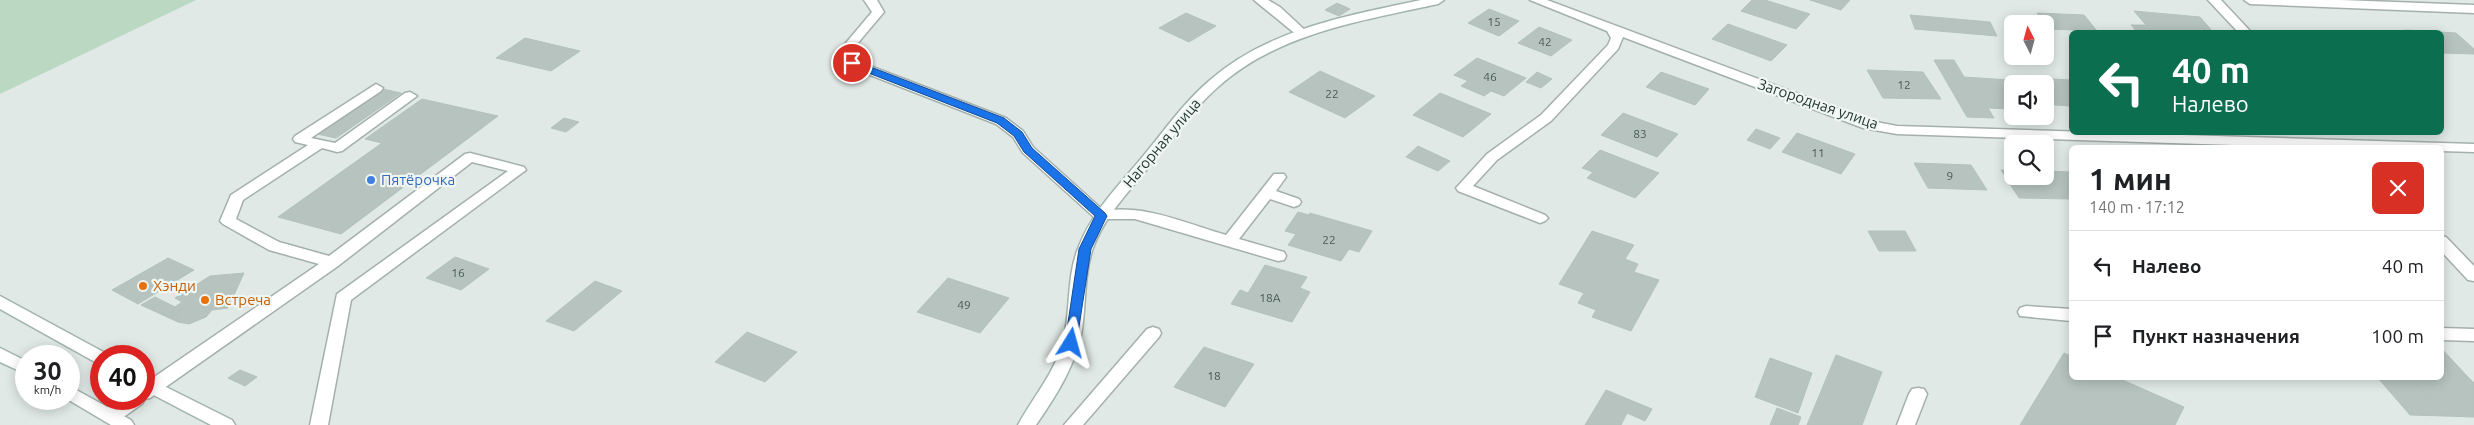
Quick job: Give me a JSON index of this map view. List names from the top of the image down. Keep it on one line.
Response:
{"streets":{"street":["Загородная улица","Нагорная улица"]},"places":["Пятёрочка","Хэнди","Встреча"],"house_numbers":["15","42","46","12","22","83","11","9","22","16","18А","49","18"],"north":"top","page":{"turn":["40 m","Налево"],"heading":["1 мин","140 m · 17:12"],"list":[{"name":"Налево","value":"40 m"},{"name":"Пункт назначения","value":"100 m"}],"speed":"30 km/h","limit":"40"}}
